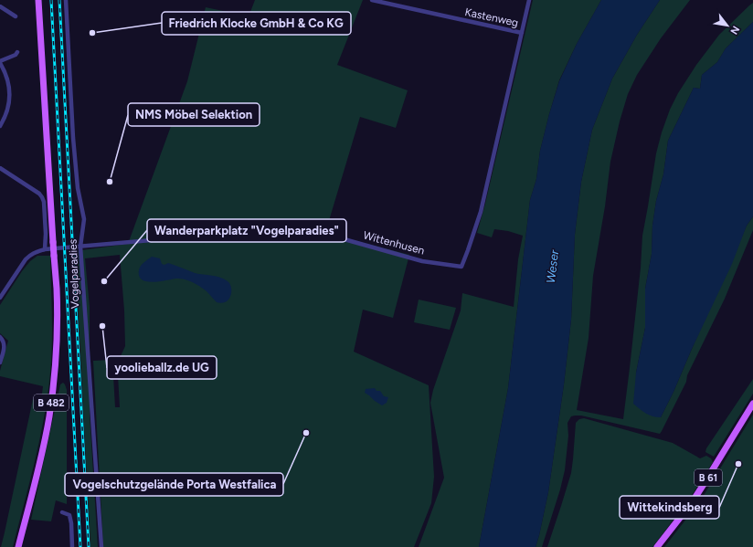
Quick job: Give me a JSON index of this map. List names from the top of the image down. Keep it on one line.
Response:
{"streets":{"main road":["B 482","B 61"],"street":["Kastenweg","Wittenhusen","Vogelparadies"]},"crossings":[["Kastenweg","Wittenhusen"],["Wittenhusen","Vogelparadies"]],"water":["Weser"],"places":["Friedrich Klocke GmbH & Co KG","NMS Möbel Selektion","Wanderparkplatz \"Vogelparadies\"","yoolieballz.de UG","Vogelschutzgelände Porta Westfalica","Wittekindsberg"],"north":"bottom right"}
